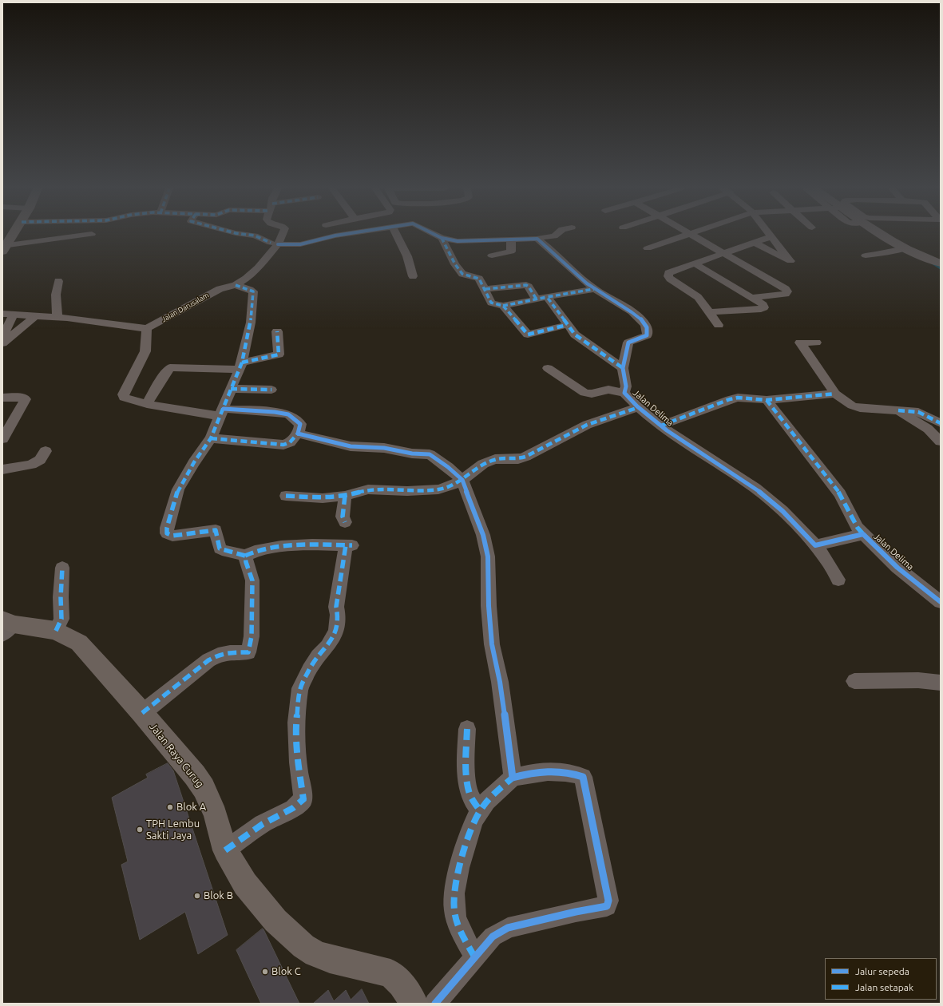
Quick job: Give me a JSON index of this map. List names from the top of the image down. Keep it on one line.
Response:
{"streets":{"main road":["Jalan Raya Curug"],"street":["Jalan Darusalam","Jalan Delima"]},"places":["Blok A","TPH Lembu Sakti Jaya","Blok B","Blok C"],"legend":["Jalur sepeda","Jalan setapak"]}
